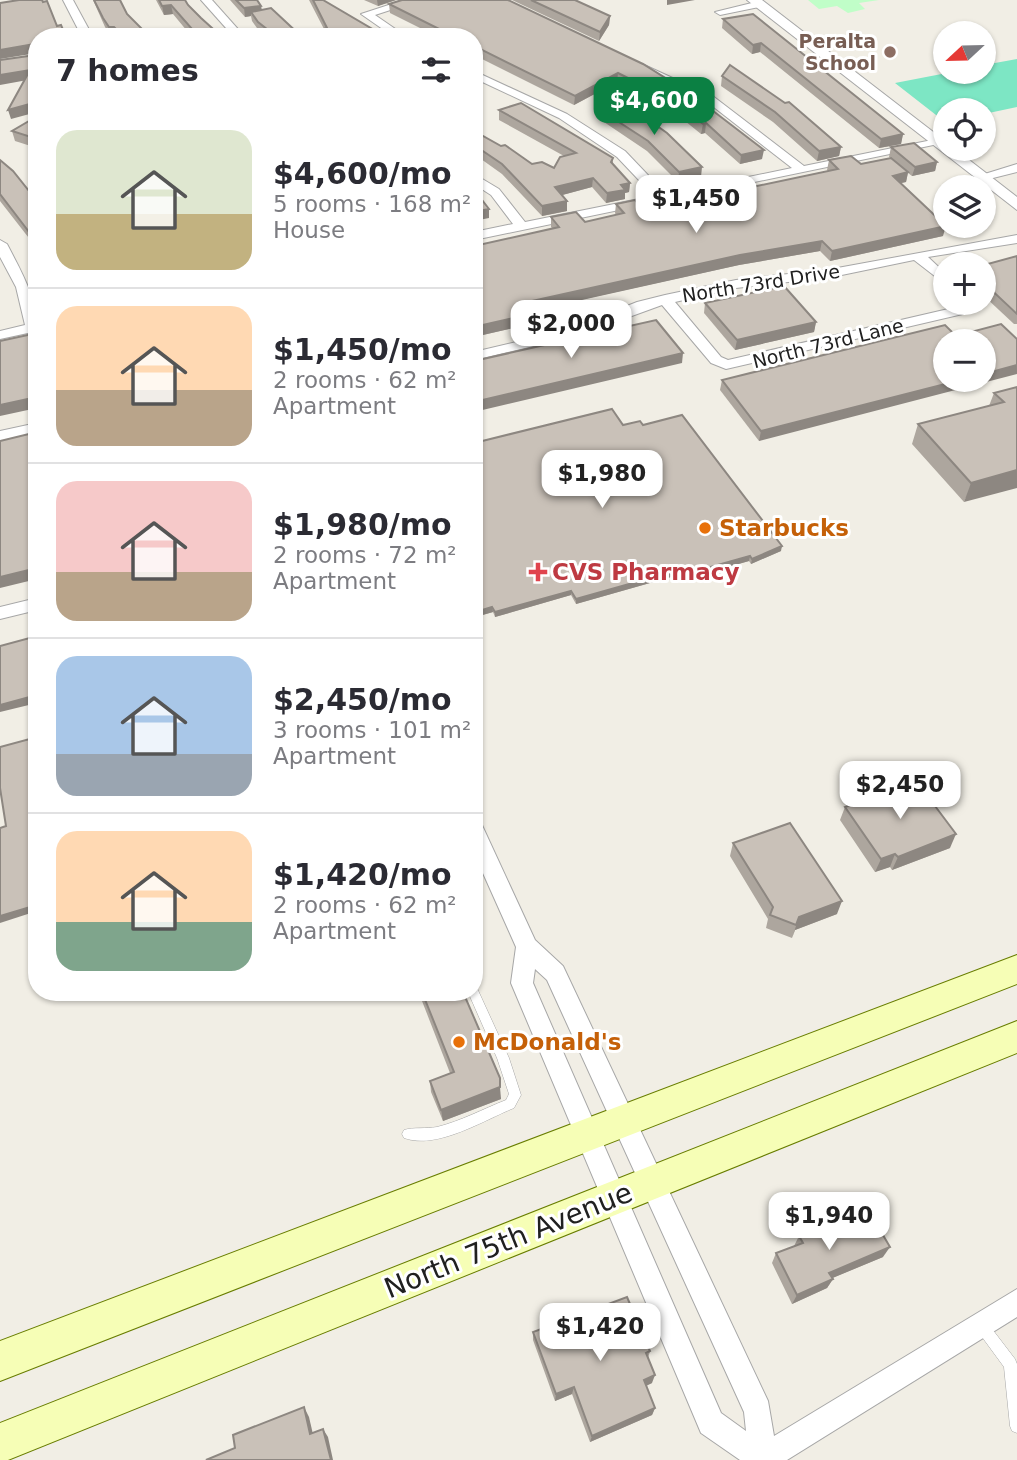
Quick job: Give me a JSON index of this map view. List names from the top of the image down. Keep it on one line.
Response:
{"streets":{"main road":["North 75th Avenue"],"street":["North 73rd Drive","North 73rd Lane"]},"crossings":[["North 73rd Drive","North 73rd Lane"]],"places":{"other":["Peralta School","Starbucks","McDonald's"],"health":["CVS Pharmacy"]},"north":"left","page":{"map_buttons":["+","−"],"heading":"7 homes","price":["$4,600","$1,450","$2,000","$1,980","$2,450","$1,940","$1,420"],"list":[{"name":"$4,600/mo","note":"5 rooms · 168 m² · House"},{"name":"$1,450/mo","note":"2 rooms · 62 m² · Apartment"},{"name":"$1,980/mo","note":"2 rooms · 72 m² · Apartment"},{"name":"$2,450/mo","note":"3 rooms · 101 m² · Apartment"},{"name":"$1,420/mo","note":"2 rooms · 62 m² · Apartment"}]}}
